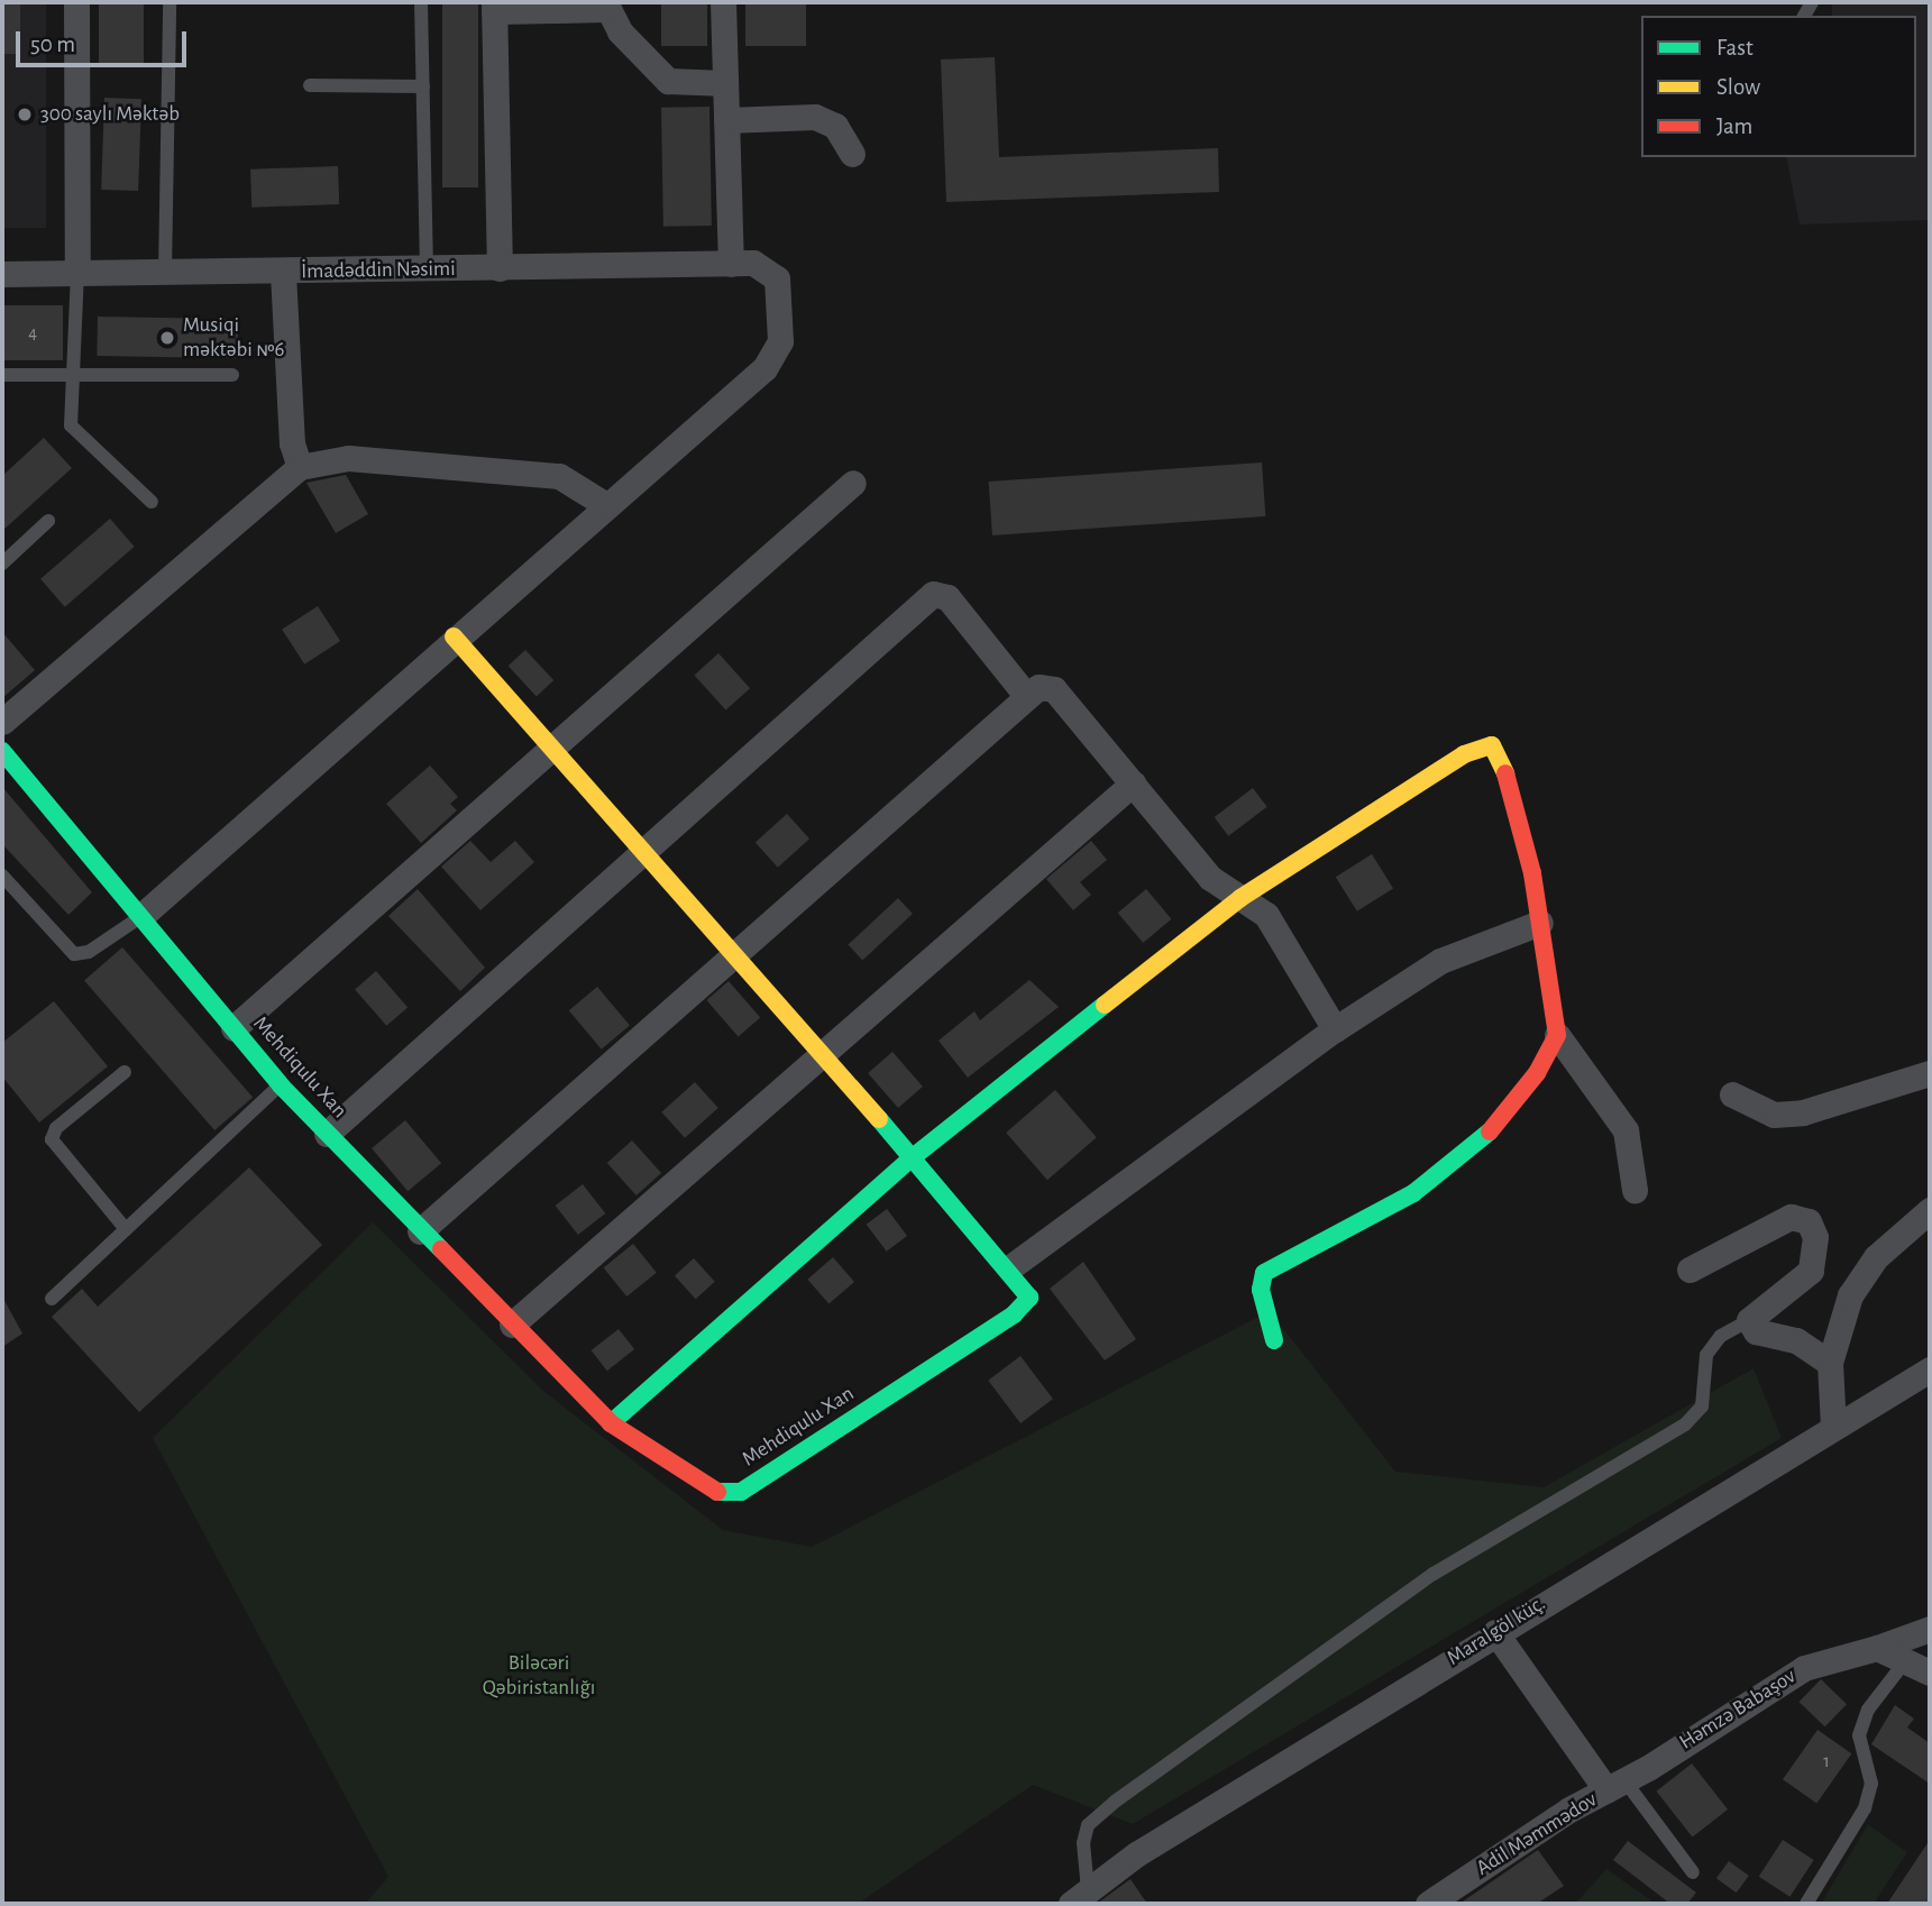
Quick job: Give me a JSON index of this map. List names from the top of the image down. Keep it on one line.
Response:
{"streets":{"street":["İmadəddin Nəsimi","Mehdiqulu Xan","Maralgöl küç.","Həmzə Babaşov","Adil Məmmədov"]},"crossings":[["Həmzə Babaşov","Adil Məmmədov"]],"parks":["Biləcəri Qəbiristanlığı"],"places":["300 saylı Məktəb","Musiqi məktəbi №6"],"house_numbers":["4","1"],"legend":["Fast","Slow","Jam"],"scale_bar":"50 m"}
